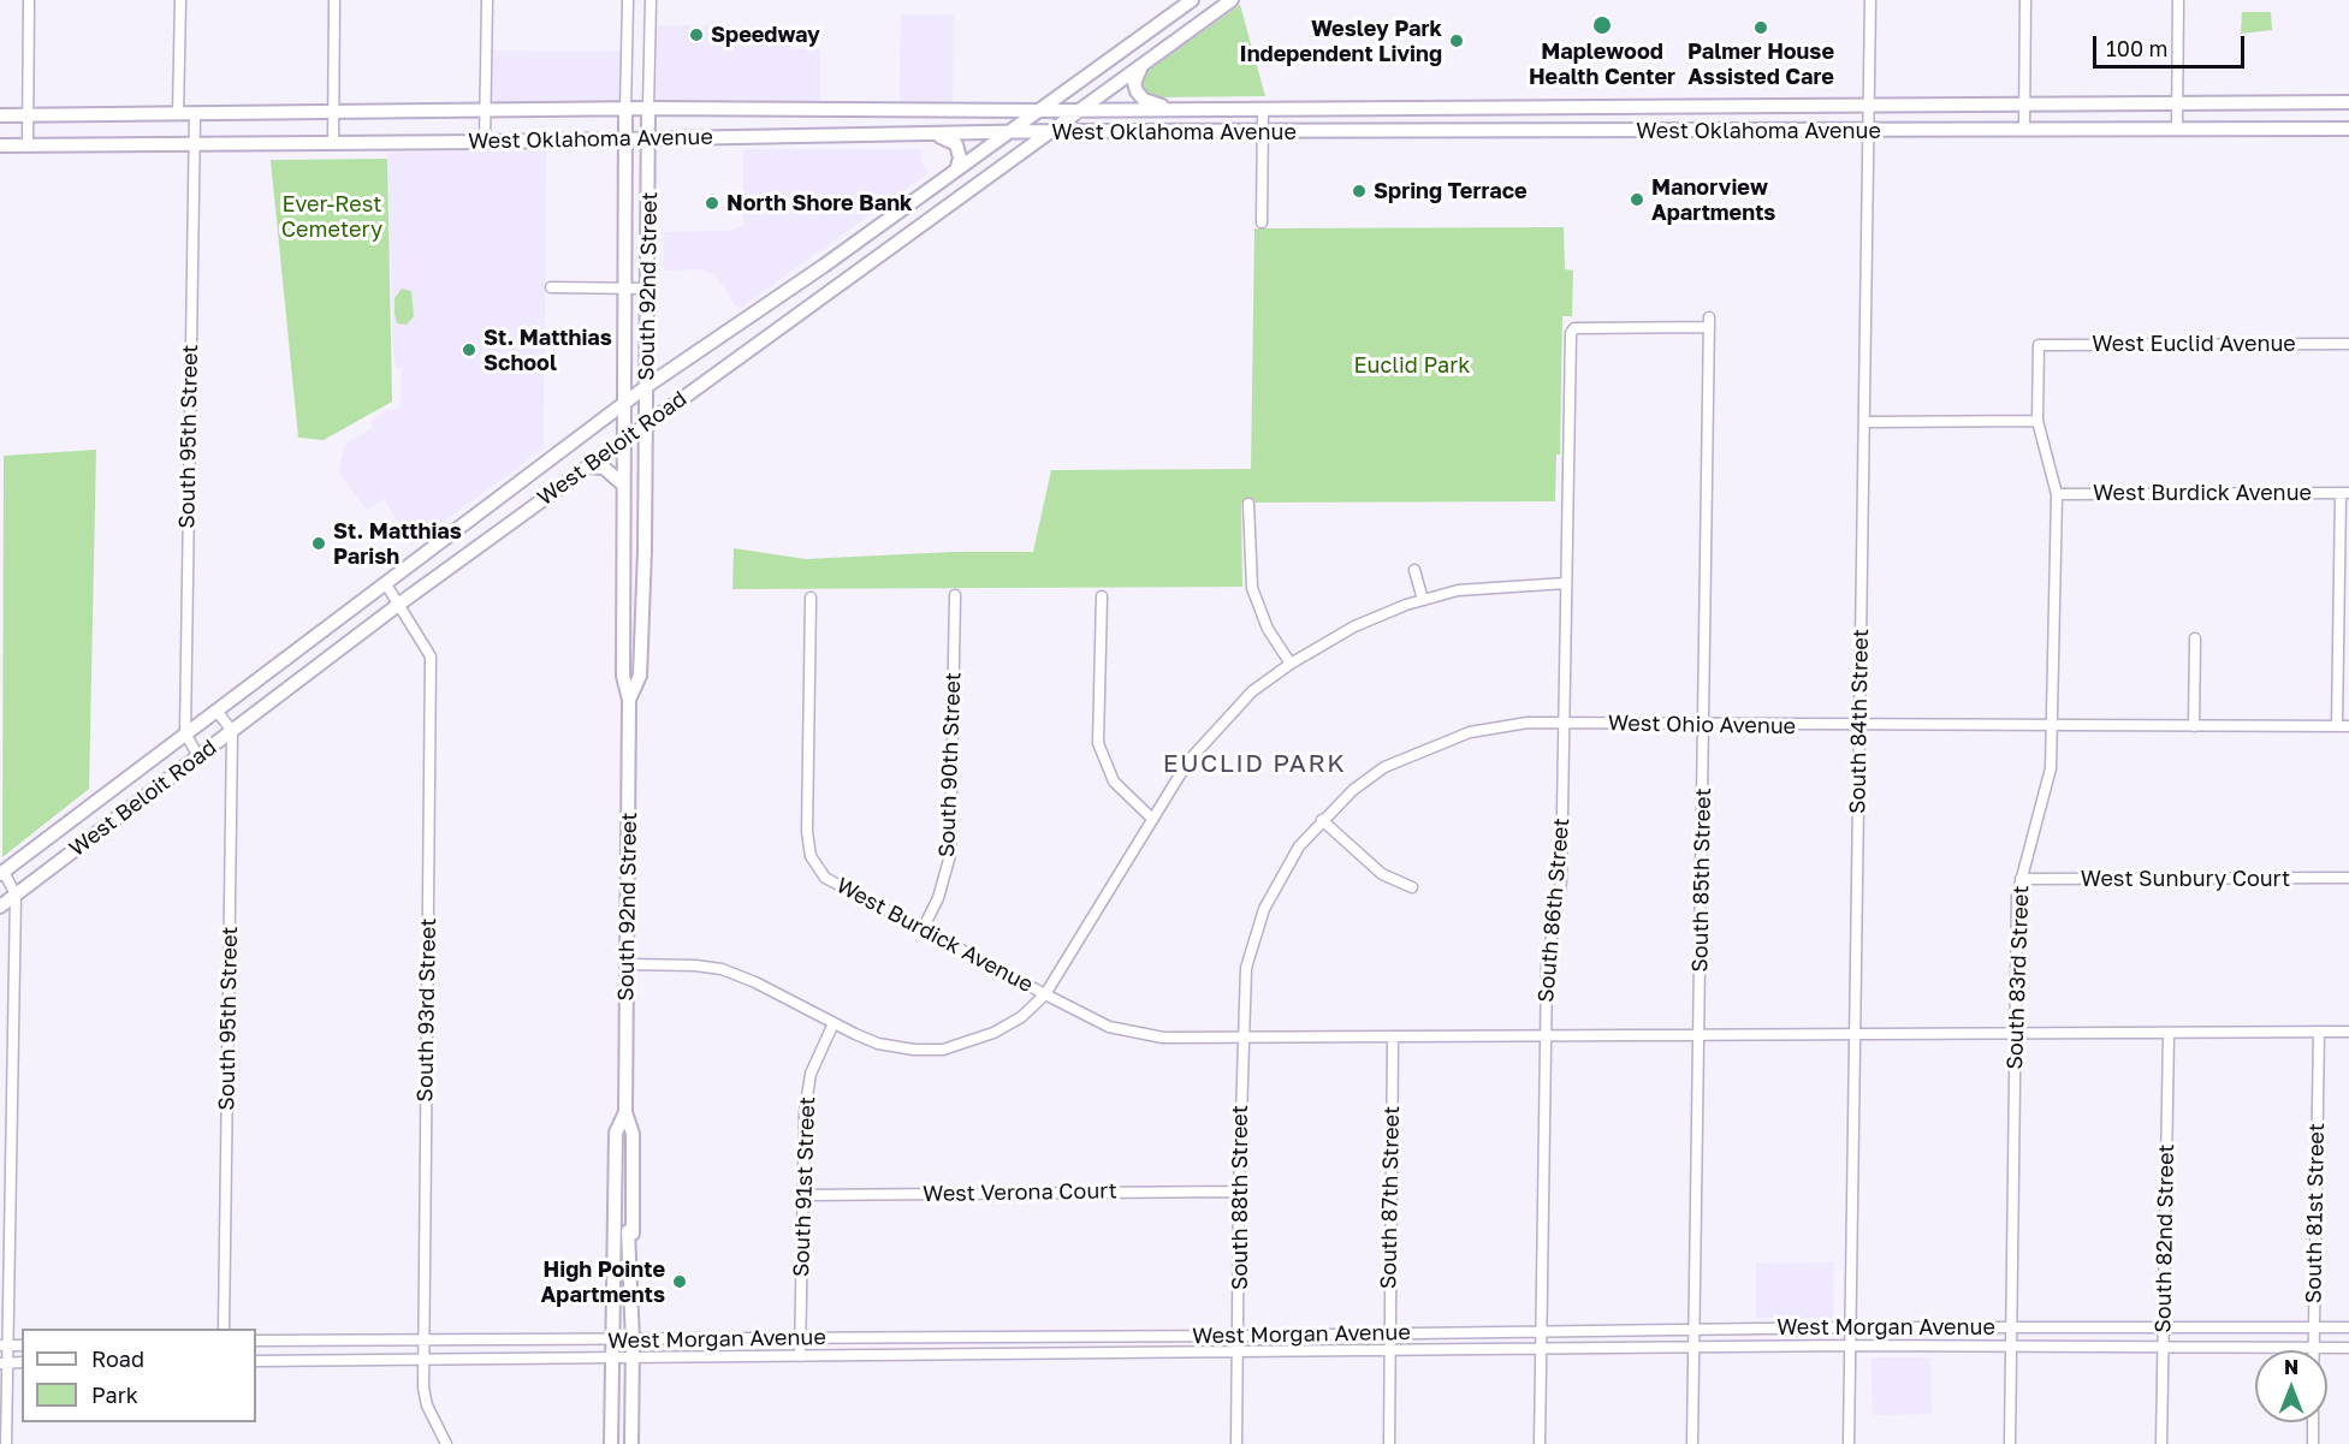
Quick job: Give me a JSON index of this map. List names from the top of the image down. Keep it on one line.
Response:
{"streets":{"main road":["West Oklahoma Avenue","South 92nd Street","West Beloit Road"],"street":["West Euclid Avenue","South 95th Street","West Burdick Avenue","South 84th Street","West Ohio Avenue","South 90th Street","West Sunbury Court","South 85th Street","South 86th Street","South 83rd Street","South 93rd Street","South 91st Street","West Verona Court","South 88th Street","South 87th Street","South 81st Street","South 82nd Street","West Morgan Avenue"]},"crossings":[["West Oklahoma Avenue","South 92nd Street"],["West Oklahoma Avenue","South 95th Street"],["West Oklahoma Avenue","West Beloit Road"],["West Oklahoma Avenue","South 84th Street"],["South 92nd Street","West Beloit Road"],["South 92nd Street","West Morgan Avenue"],["West Euclid Avenue","South 83rd Street"],["South 95th Street","West Beloit Road"],["West Beloit Road","South 93rd Street"],["West Burdick Avenue","South 90th Street"],["West Burdick Avenue","South 86th Street"],["West Burdick Avenue","South 83rd Street"],["South 84th Street","West Ohio Avenue"],["South 84th Street","West Morgan Avenue"],["West Ohio Avenue","South 85th Street"],["West Ohio Avenue","South 86th Street"],["West Ohio Avenue","South 83rd Street"],["West Ohio Avenue","South 88th Street"],["West Sunbury Court","South 83rd Street"],["South 85th Street","South 86th Street"],["South 85th Street","West Morgan Avenue"],["South 86th Street","West Morgan Avenue"],["South 83rd Street","West Morgan Avenue"],["South 93rd Street","West Morgan Avenue"],["South 91st Street","West Verona Court"],["South 91st Street","West Morgan Avenue"],["West Verona Court","South 88th Street"],["South 88th Street","West Morgan Avenue"],["South 87th Street","West Morgan Avenue"],["South 81st Street","West Morgan Avenue"],["South 82nd Street","West Morgan Avenue"]],"districts":["EUCLID PARK"],"parks":["Ever-Rest Cemetery","Euclid Park"],"places":["Maplewood Health Center","Palmer House Assisted Care","Speedway","Wesley Park Independent Living","Spring Terrace","Manorview Apartments","North Shore Bank","St. Matthias School","St. Matthias Parish","High Pointe Apartments"],"legend":["Road","Park"],"scale_bar":"100 m","north":"top"}
